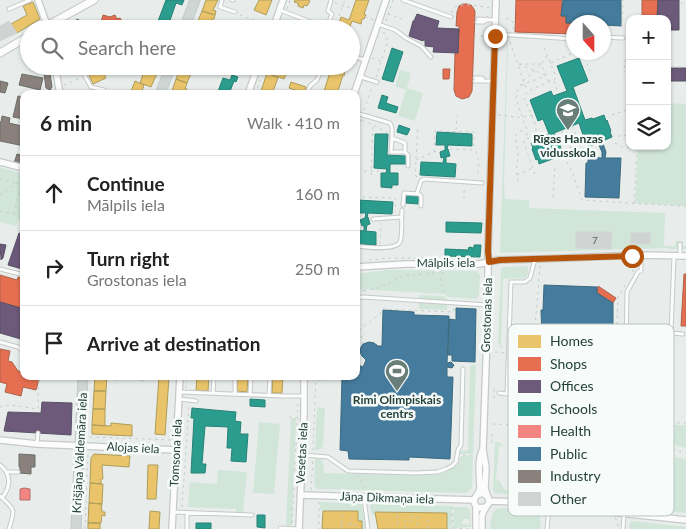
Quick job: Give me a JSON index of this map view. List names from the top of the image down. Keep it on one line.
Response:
{"streets":{"main road":["Krišjāņa Valdemāra iela"],"street":["Mālpils iela","Grostonas iela","Alojas iela","Tomsona iela","Vesetas iela","Jāņa Dikmaņa iela"]},"crossings":[["Mālpils iela","Grostonas iela"],["Grostonas iela","Jāņa Dikmaņa iela"],["Alojas iela","Krišjāņa Valdemāra iela"],["Alojas iela","Tomsona iela"],["Vesetas iela","Jāņa Dikmaņa iela"]],"places":{"school or university":["Rīgas Hanzas vidusskola"],"sports":["Rimi Olimpiskais centrs"]},"house_numbers":["7"],"legend":["Homes","Shops","Offices","Schools","Health","Public","Industry","Other"],"north":"bottom","page":{"map_buttons":["+","−"],"search":"Search here","heading":["6 min","Walk · 410 m"],"list":[["Continue","Mālpils iela","160 m"],["Turn right","Grostonas iela","250 m"],"Arrive at destination"]}}
